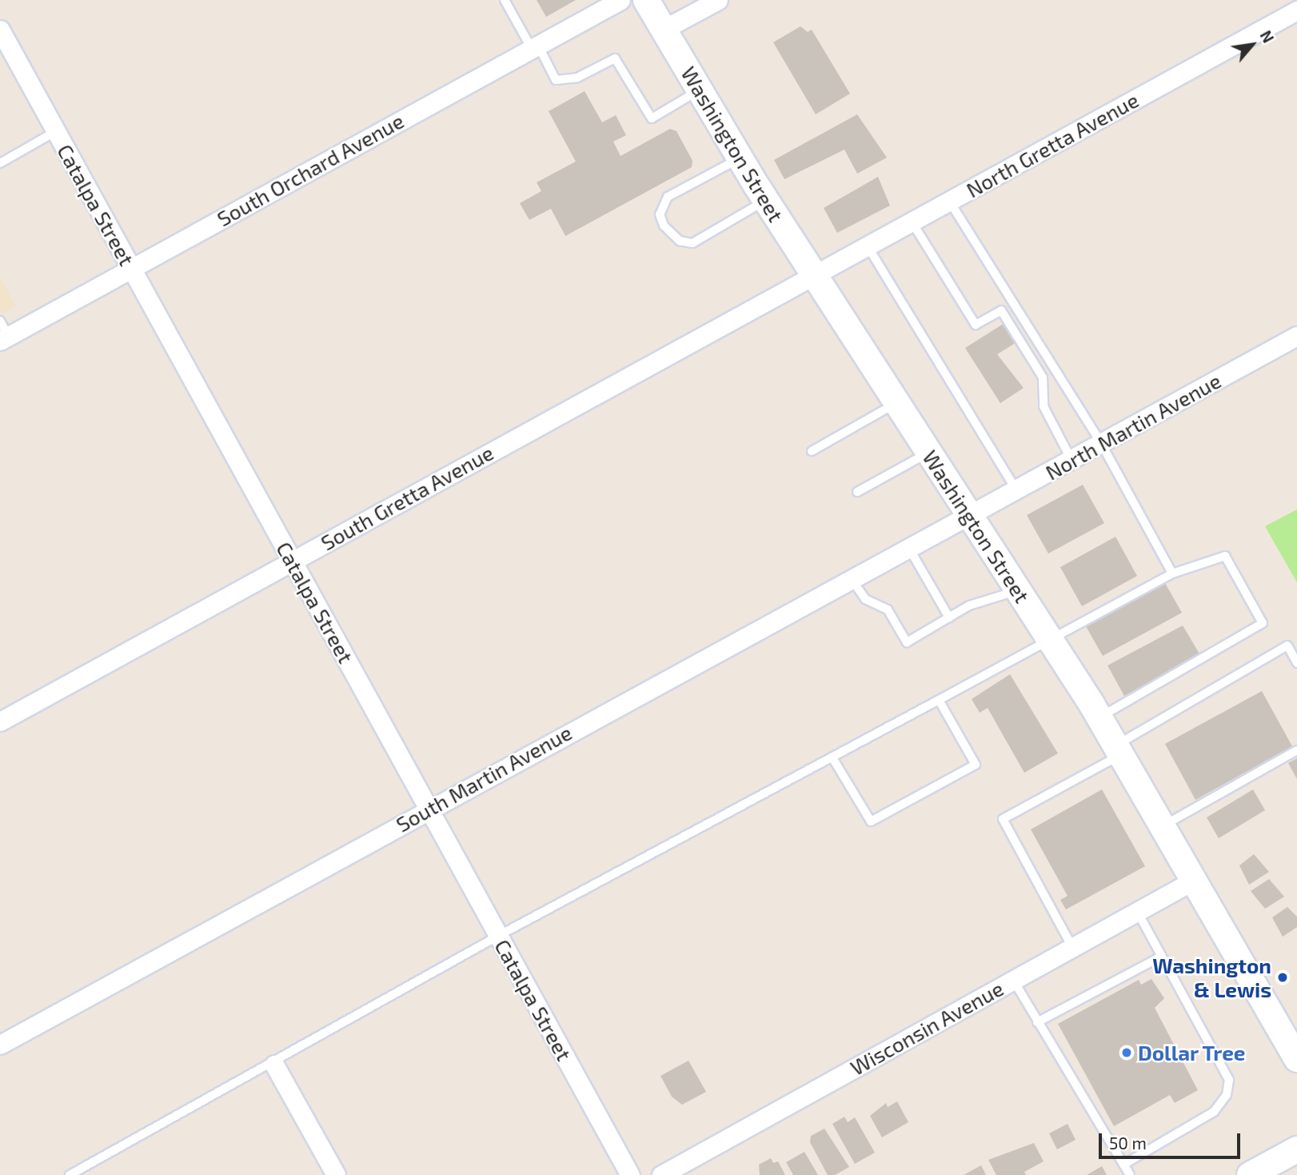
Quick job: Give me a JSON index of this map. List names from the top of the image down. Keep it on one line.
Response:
{"streets":{"main road":["Washington Street"],"street":["North Gretta Avenue","South Orchard Avenue","Catalpa Street","North Martin Avenue","South Gretta Avenue","South Martin Avenue","Wisconsin Avenue"]},"crossings":[["Washington Street","North Gretta Avenue"],["Washington Street","North Martin Avenue"],["Washington Street","South Gretta Avenue"],["Washington Street","South Martin Avenue"],["Washington Street","Wisconsin Avenue"],["North Gretta Avenue","South Gretta Avenue"],["South Orchard Avenue","Catalpa Street"],["Catalpa Street","South Gretta Avenue"],["Catalpa Street","South Martin Avenue"],["North Martin Avenue","South Martin Avenue"]],"places":["Washington & Lewis","Dollar Tree"],"scale_bar":"50 m","north":"top right"}
